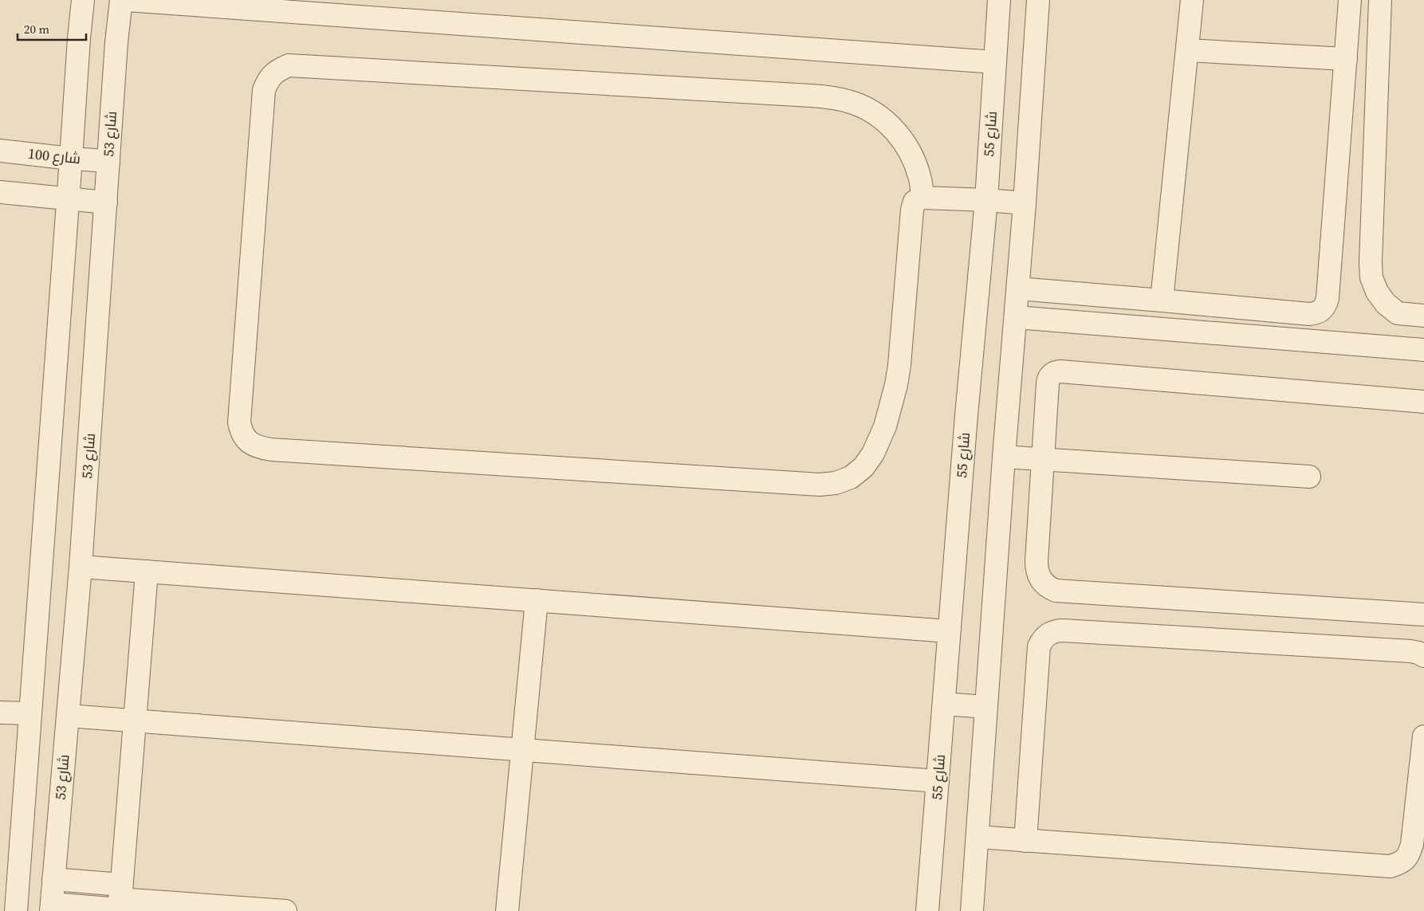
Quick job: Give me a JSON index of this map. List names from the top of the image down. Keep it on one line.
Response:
{"streets":{"lane":["شارع 53","شارع 55","شارع 100"]},"crossings":[["شارع 53","شارع 100"]],"scale_bar":"20 m"}
